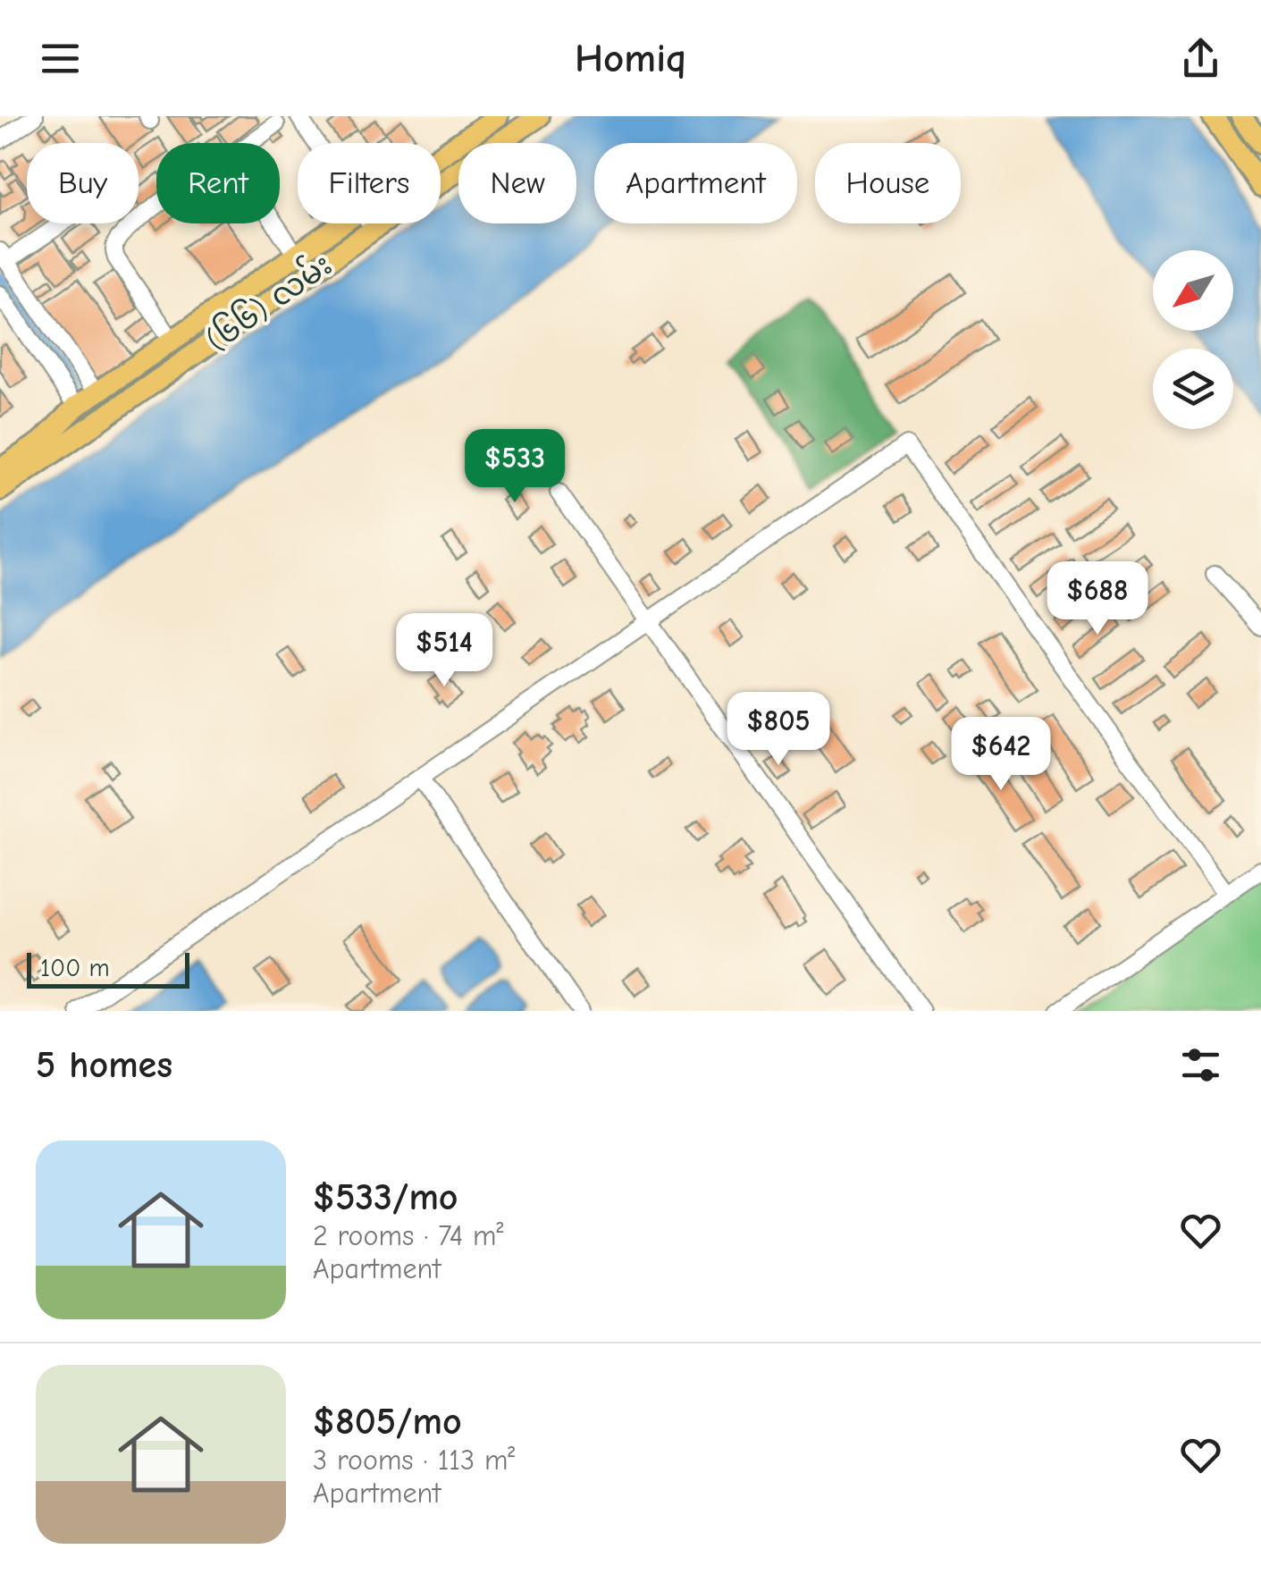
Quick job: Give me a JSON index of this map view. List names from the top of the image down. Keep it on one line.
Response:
{"streets":{"main road":["(၆၆) လမ်း"]},"scale_bar":"100 m","north":"bottom left","page":{"header":"Homiq","chip":["Buy","Rent","Filters","New","Apartment","House"],"price":["$533","$688","$514","$805","$642"],"scale":"100 m","heading":"5 homes","list":[{"name":"$533/mo","note":"2 rooms · 74 m² · Apartment"},{"name":"$805/mo","note":"3 rooms · 113 m² · Apartment"}]}}
